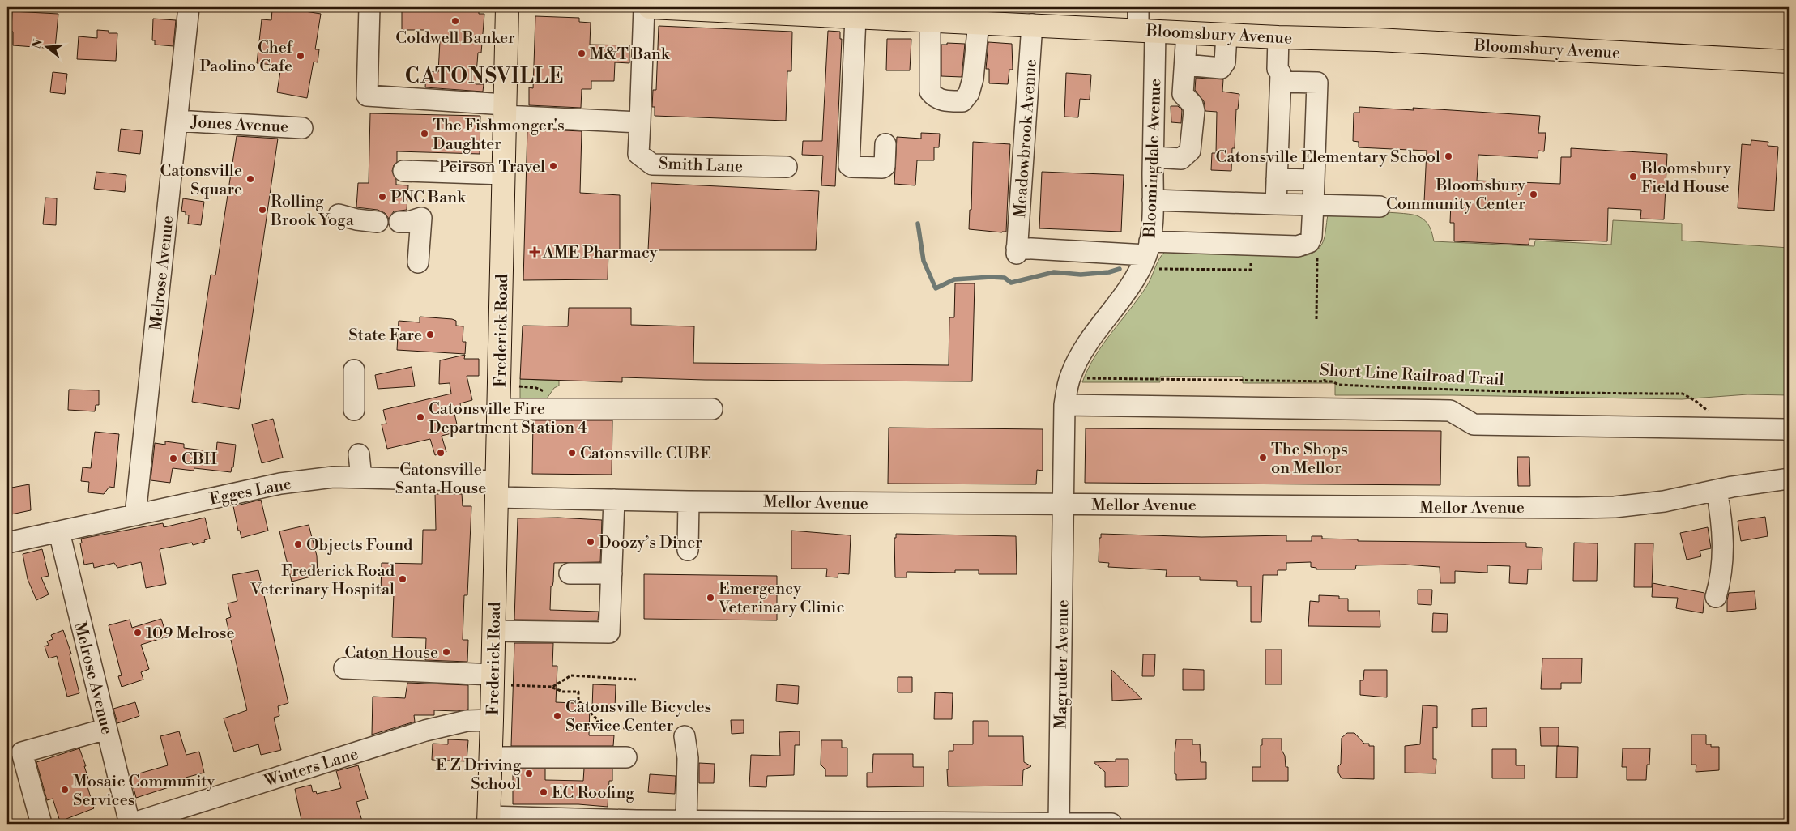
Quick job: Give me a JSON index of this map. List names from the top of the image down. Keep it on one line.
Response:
{"streets":{"main road":["Bloomsbury Avenue","Frederick Road"],"street":["Jones Avenue","Meadowbrook Avenue","Bloomingdale Avenue","Smith Lane","Melrose Avenue","Egges Lane","Mellor Avenue","Magruder Avenue","Winters Lane"],"path":["Short Line Railroad Trail"]},"crossings":[["Bloomsbury Avenue","Meadowbrook Avenue"],["Bloomsbury Avenue","Bloomingdale Avenue"],["Jones Avenue","Melrose Avenue"],["Meadowbrook Avenue","Bloomingdale Avenue"],["Bloomingdale Avenue","Mellor Avenue"],["Bloomingdale Avenue","Magruder Avenue"],["Melrose Avenue","Egges Lane"],["Melrose Avenue","Winters Lane"],["Frederick Road","Egges Lane"],["Frederick Road","Mellor Avenue"],["Frederick Road","Winters Lane"],["Egges Lane","Mellor Avenue"],["Mellor Avenue","Magruder Avenue"]],"districts":["CATONSVILLE"],"places":{"other":["Coldwell Banker","M&T Bank","Chef Paolino Cafe","The Fishmonger's Daughter","Catonsville Elementary School","Peirson Travel","Bloomsbury Field House","Catonsville Square","Bloomsbury Community Center","PNC Bank","Rolling Brook Yoga","State Fare","Catonsville Fire Department Station 4","Catonsville Santa House","Catonsville CUBE","The Shops on Mellor","CBH","Doozy’s Diner","Objects Found","Frederick Road Veterinary Hospital","Emergency Veterinary Clinic","109 Melrose","Caton House","Catonsville Bicycles Service Center","E Z Driving School","Mosaic Community Services","EC Roofing"],"health":["AME Pharmacy"]},"north":"left"}
